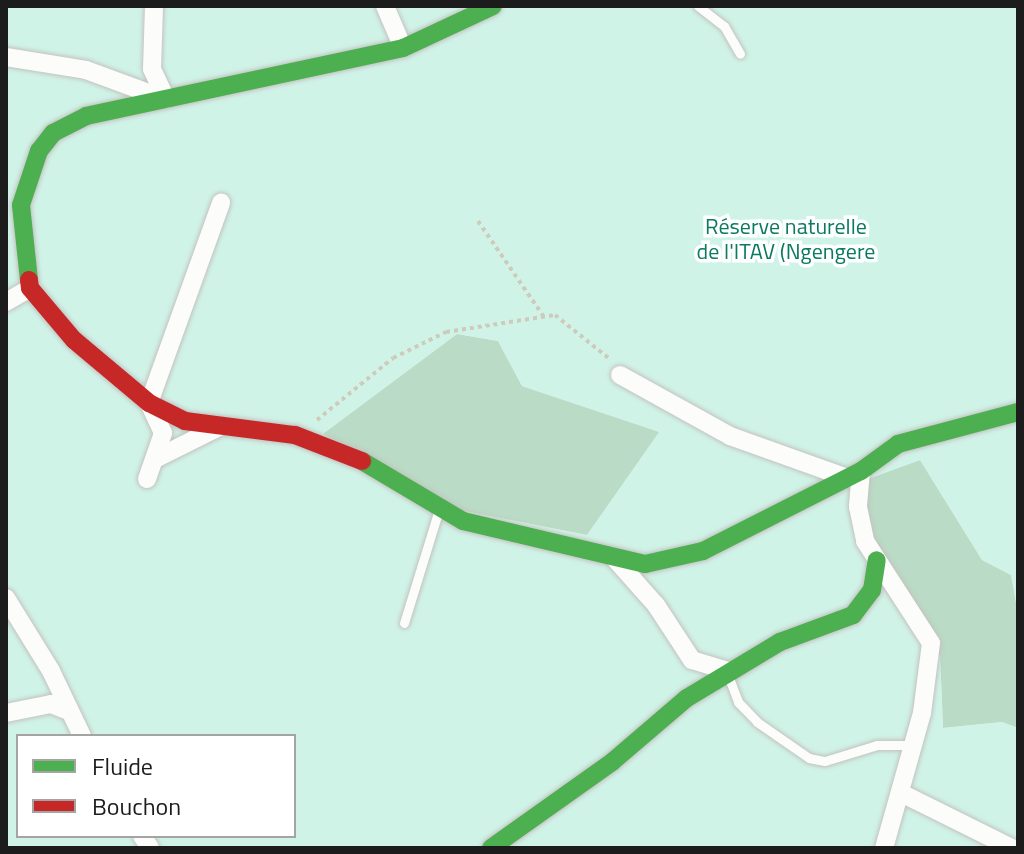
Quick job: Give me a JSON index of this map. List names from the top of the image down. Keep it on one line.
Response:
{"parks":["Réserve naturelle de l'ITAV (Ngengere"],"legend":["Fluide","Bouchon"]}
